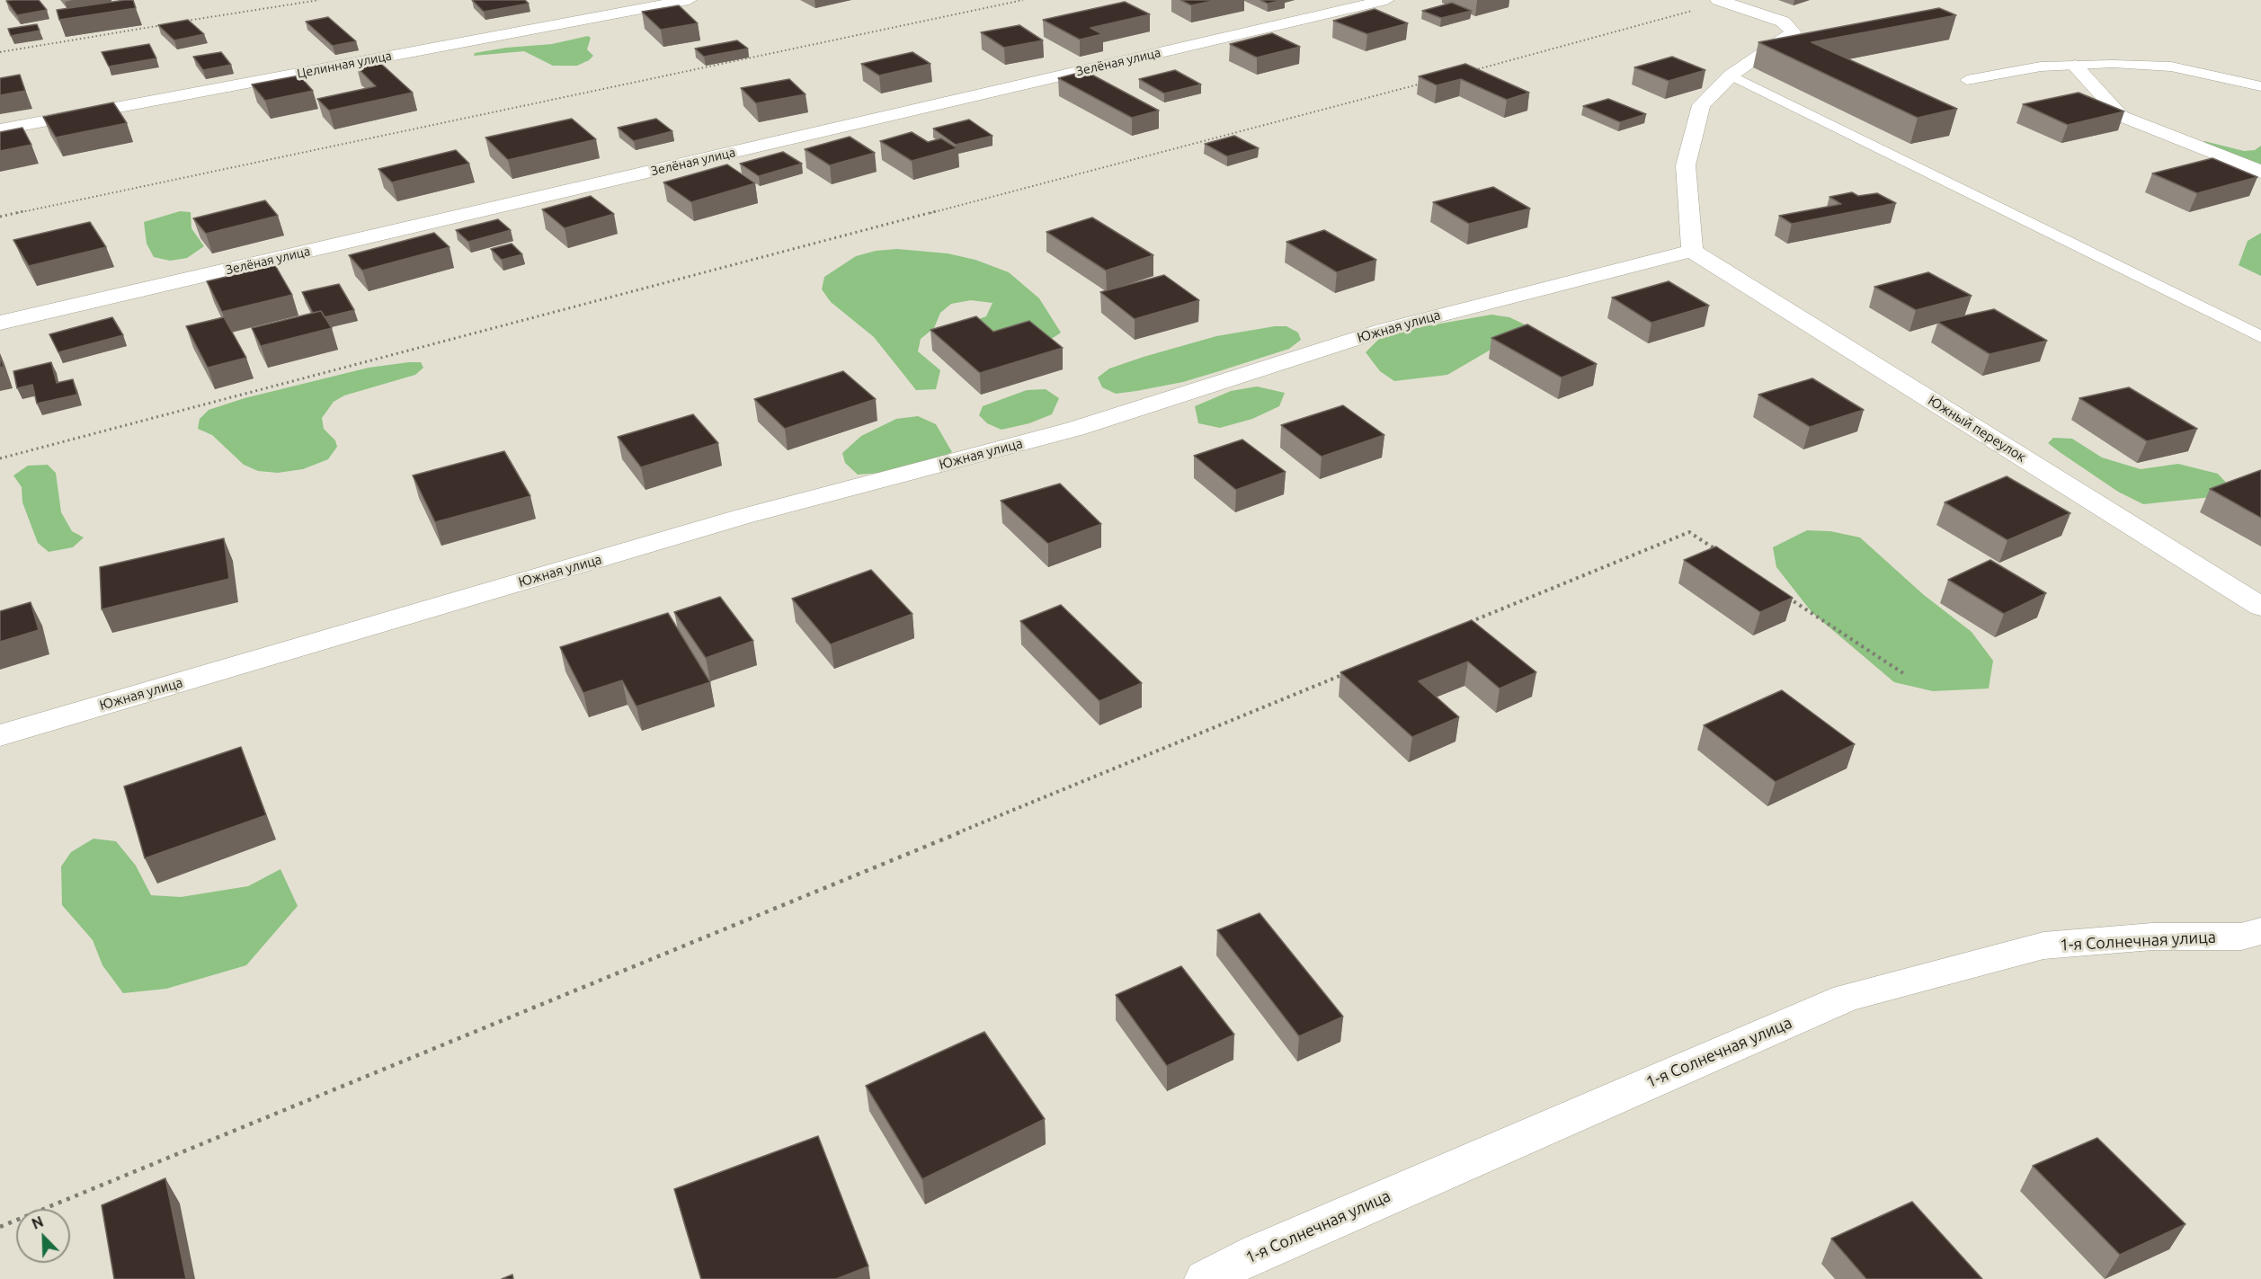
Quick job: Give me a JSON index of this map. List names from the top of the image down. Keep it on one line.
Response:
{"streets":{"street":["Зелёная улица","Целинная улица","Южная улица","Южный переулок","1-я Солнечная улица"]},"crossings":[["Южная улица","Южный переулок"]],"north":"top left"}
